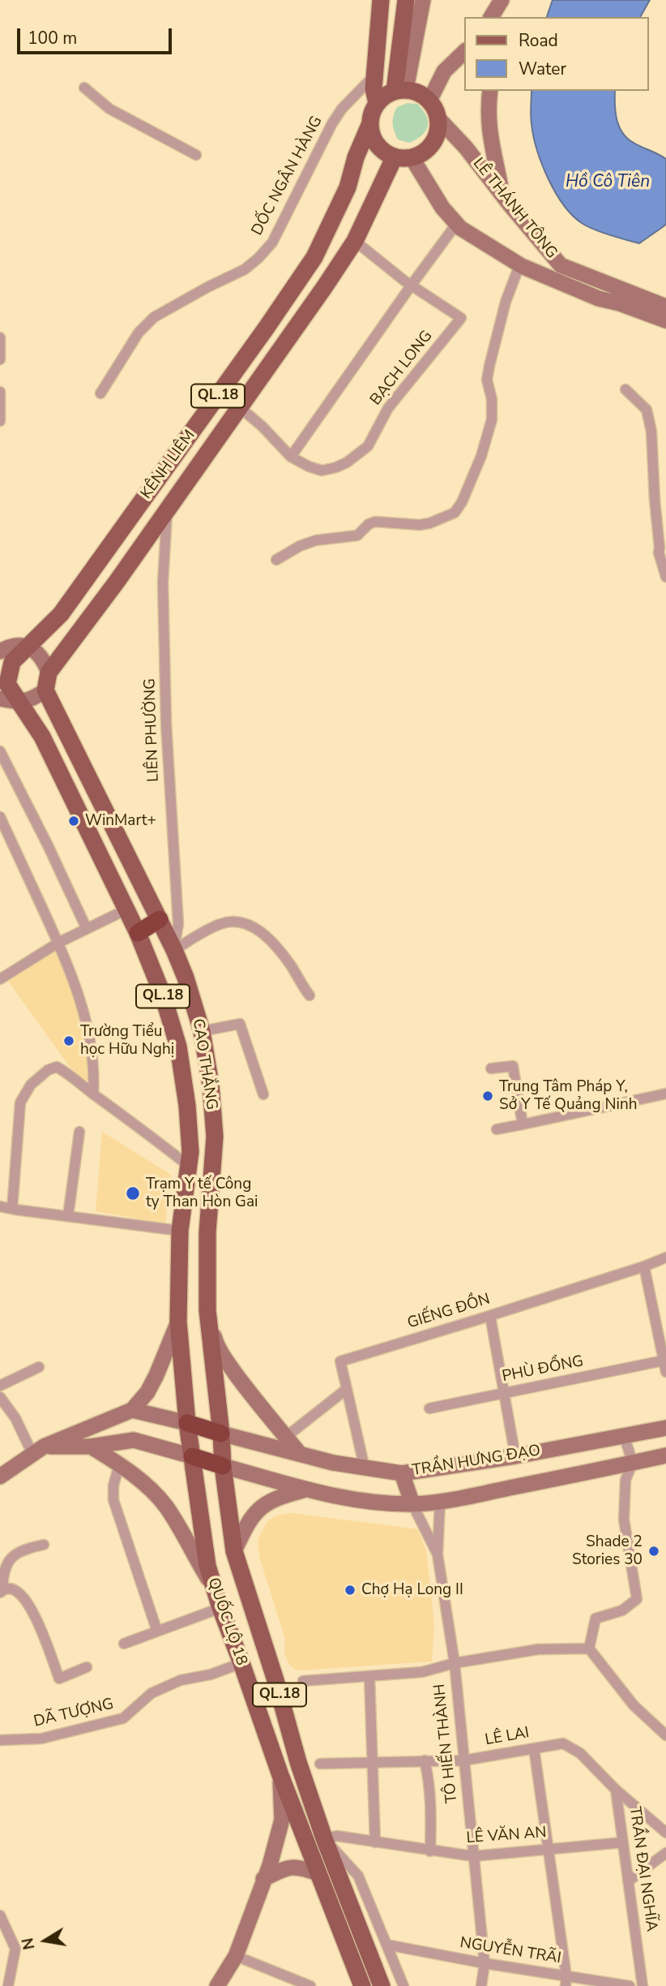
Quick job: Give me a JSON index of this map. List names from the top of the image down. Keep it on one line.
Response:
{"streets":{"main road":["LÊ THÁNH TÔNG","QL.18","KÊNH LIÊM","CAO THẮNG","TRẦN HƯNG ĐẠO","QUỐC LỘ 18"],"street":["DỐC NGÂN HÀNG","BẠCH LONG","LIÊN PHƯỜNG","GIẾNG ĐỒN","PHÙ ĐỔNG","DÃ TƯỢNG","LÊ LAI","TÔ HIẾN THÀNH","LÊ VĂN AN","TRẦN ĐẠI NGHĨA","NGUYỄN TRÃI"]},"crossings":[["LÊ THÁNH TÔNG","KÊNH LIÊM"],["BẠCH LONG","KÊNH LIÊM"],["KÊNH LIÊM","LIÊN PHƯỜNG"],["KÊNH LIÊM","CAO THẮNG"],["LIÊN PHƯỜNG","CAO THẮNG"],["CAO THẮNG","TRẦN HƯNG ĐẠO"],["CAO THẮNG","QUỐC LỘ 18"],["TRẦN HƯNG ĐẠO","QUỐC LỘ 18"],["TRẦN HƯNG ĐẠO","TÔ HIẾN THÀNH"],["QUỐC LỘ 18","DÃ TƯỢNG"],["QUỐC LỘ 18","LÊ VĂN AN"],["LÊ LAI","TÔ HIẾN THÀNH"],["LÊ LAI","TRẦN ĐẠI NGHĨA"],["TÔ HIẾN THÀNH","LÊ VĂN AN"],["TÔ HIẾN THÀNH","NGUYỄN TRÃI"],["LÊ VĂN AN","TRẦN ĐẠI NGHĨA"]],"water":["Hồ Cô Tiên"],"places":["WinMart+","Trường Tiểu học Hữu Nghị","Trung Tâm Pháp Y, Sở Y Tế Quảng Ninh","Trạm Y tế Công ty Than Hòn Gai","Shade 2 Stories 30","Chợ Hạ Long II"],"legend":["Road","Water"],"scale_bar":"100 m","north":"left"}
